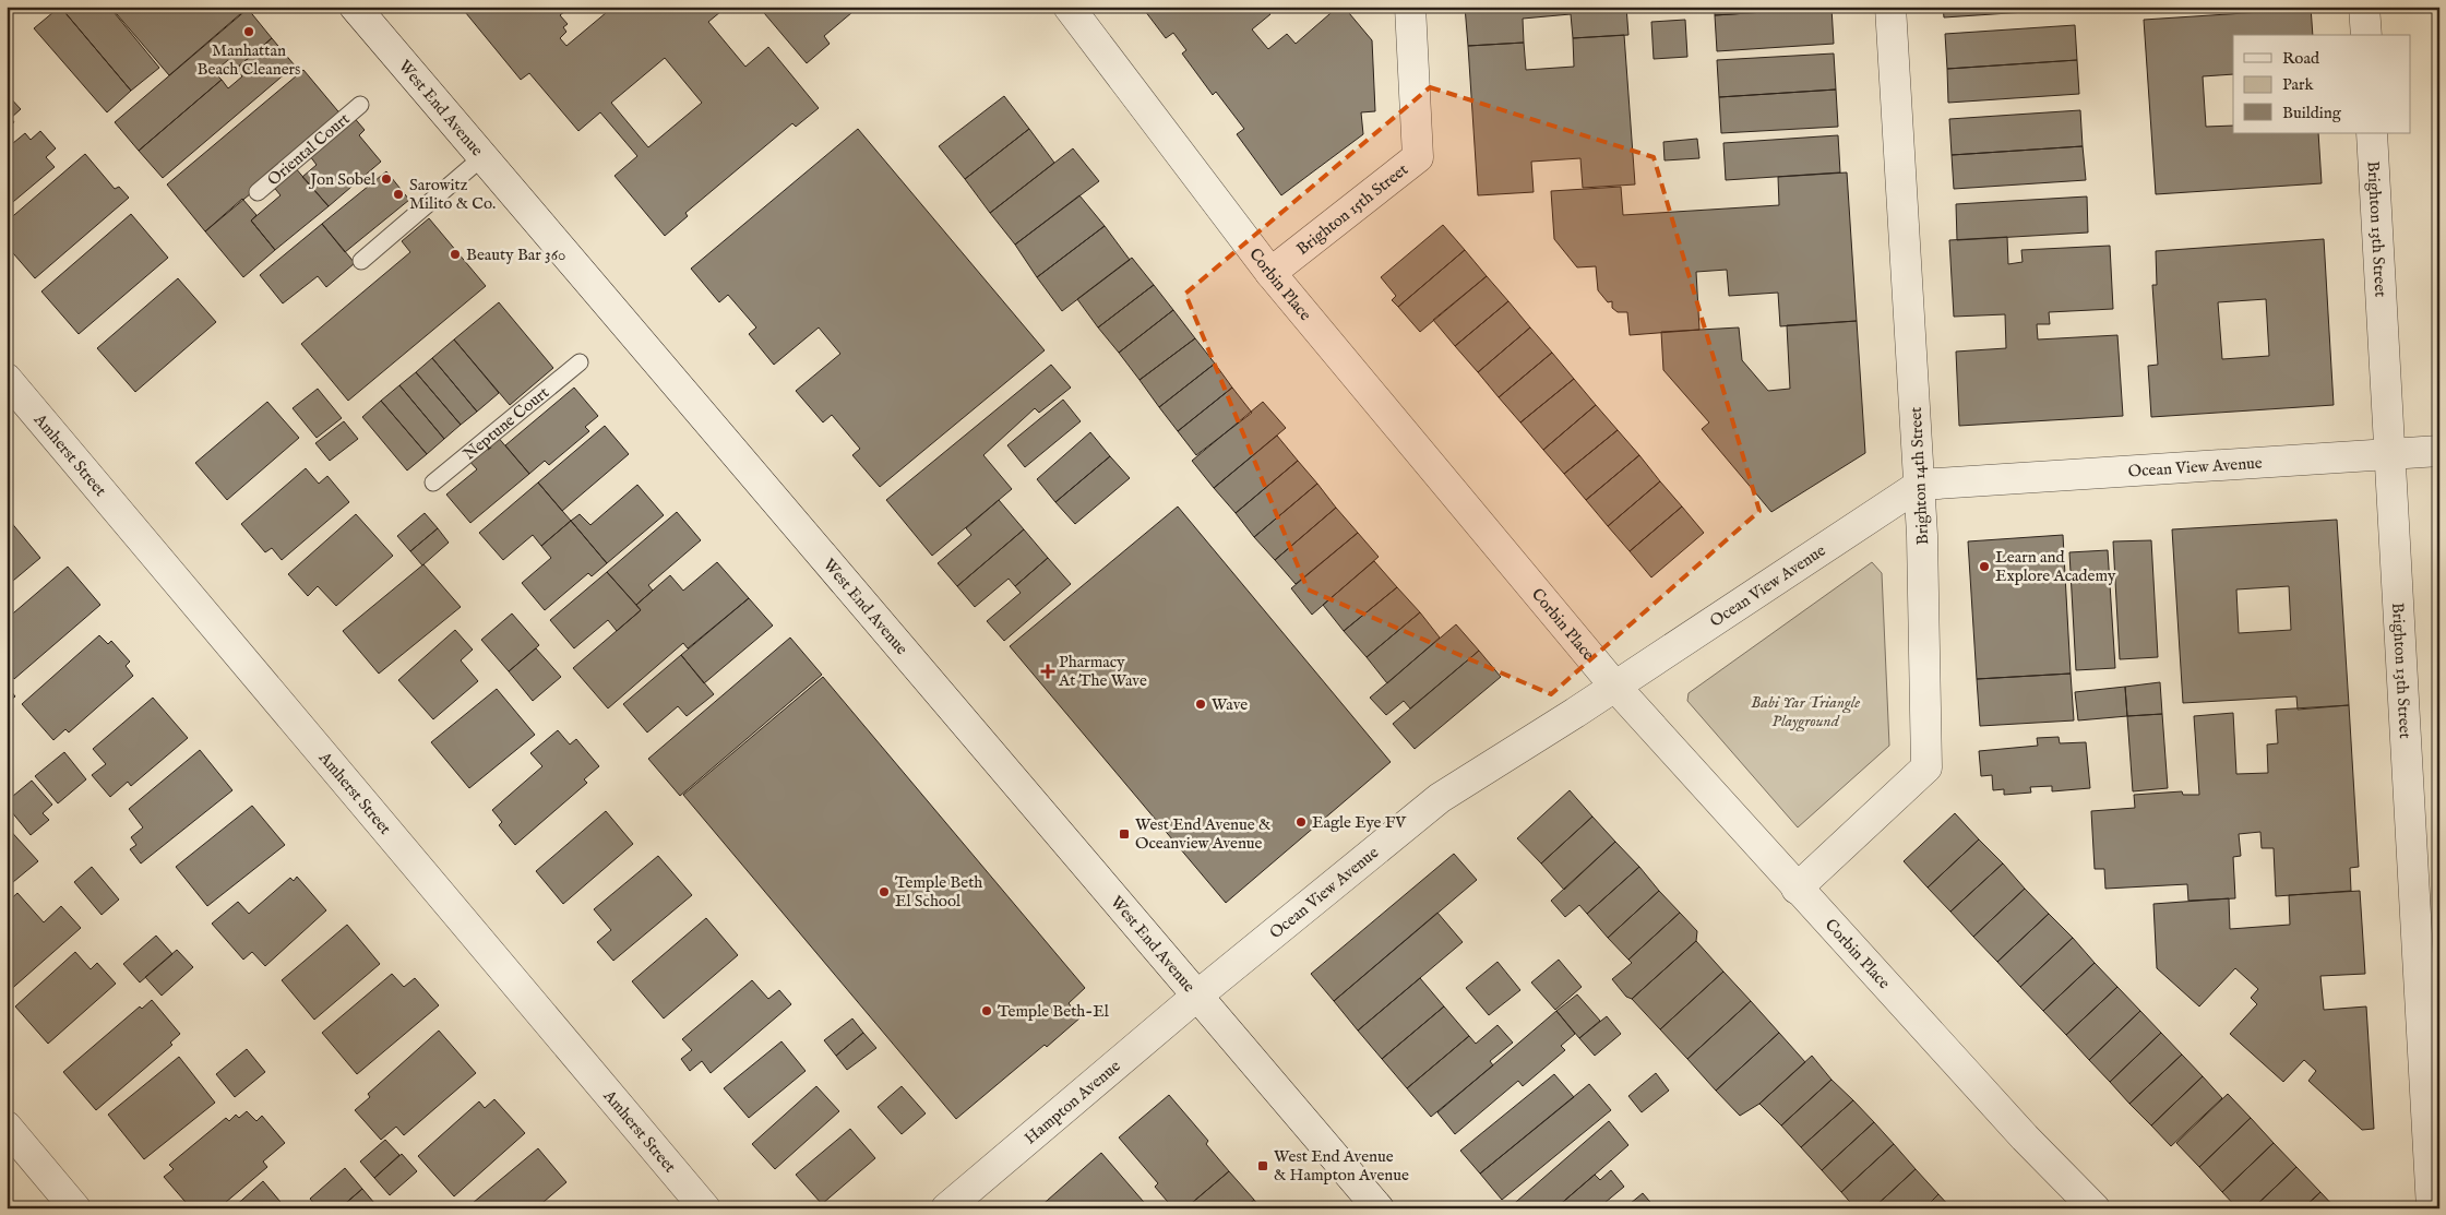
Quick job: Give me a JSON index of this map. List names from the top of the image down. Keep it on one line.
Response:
{"streets":{"street":["West End Avenue","Brighton 15th Street","Brighton 13th Street","Corbin Place","Amherst Street","Ocean View Avenue","Brighton 14th Street","Hampton Avenue"],"lane":["Oriental Court","Neptune Court"]},"crossings":[["West End Avenue","Ocean View Avenue"],["West End Avenue","Hampton Avenue"],["Brighton 15th Street","Corbin Place"],["Brighton 13th Street","Ocean View Avenue"],["Corbin Place","Ocean View Avenue"],["Corbin Place","Brighton 14th Street"],["Ocean View Avenue","Brighton 14th Street"],["Ocean View Avenue","Hampton Avenue"]],"parks":["Babi Yar Triangle Playground"],"places":{"other":["Manhattan Beach Cleaners","Jon Sobel","Sarowitz Milito & Co.","Beauty Bar 360","Learn and Explore Academy","Wave","Eagle Eye FV","Temple Beth El School","Temple Beth-El"],"health":["Pharmacy At The Wave"],"transit":["West End Avenue & Oceanview Avenue","West End Avenue & Hampton Avenue"]},"legend":["Road","Park","Building"]}
